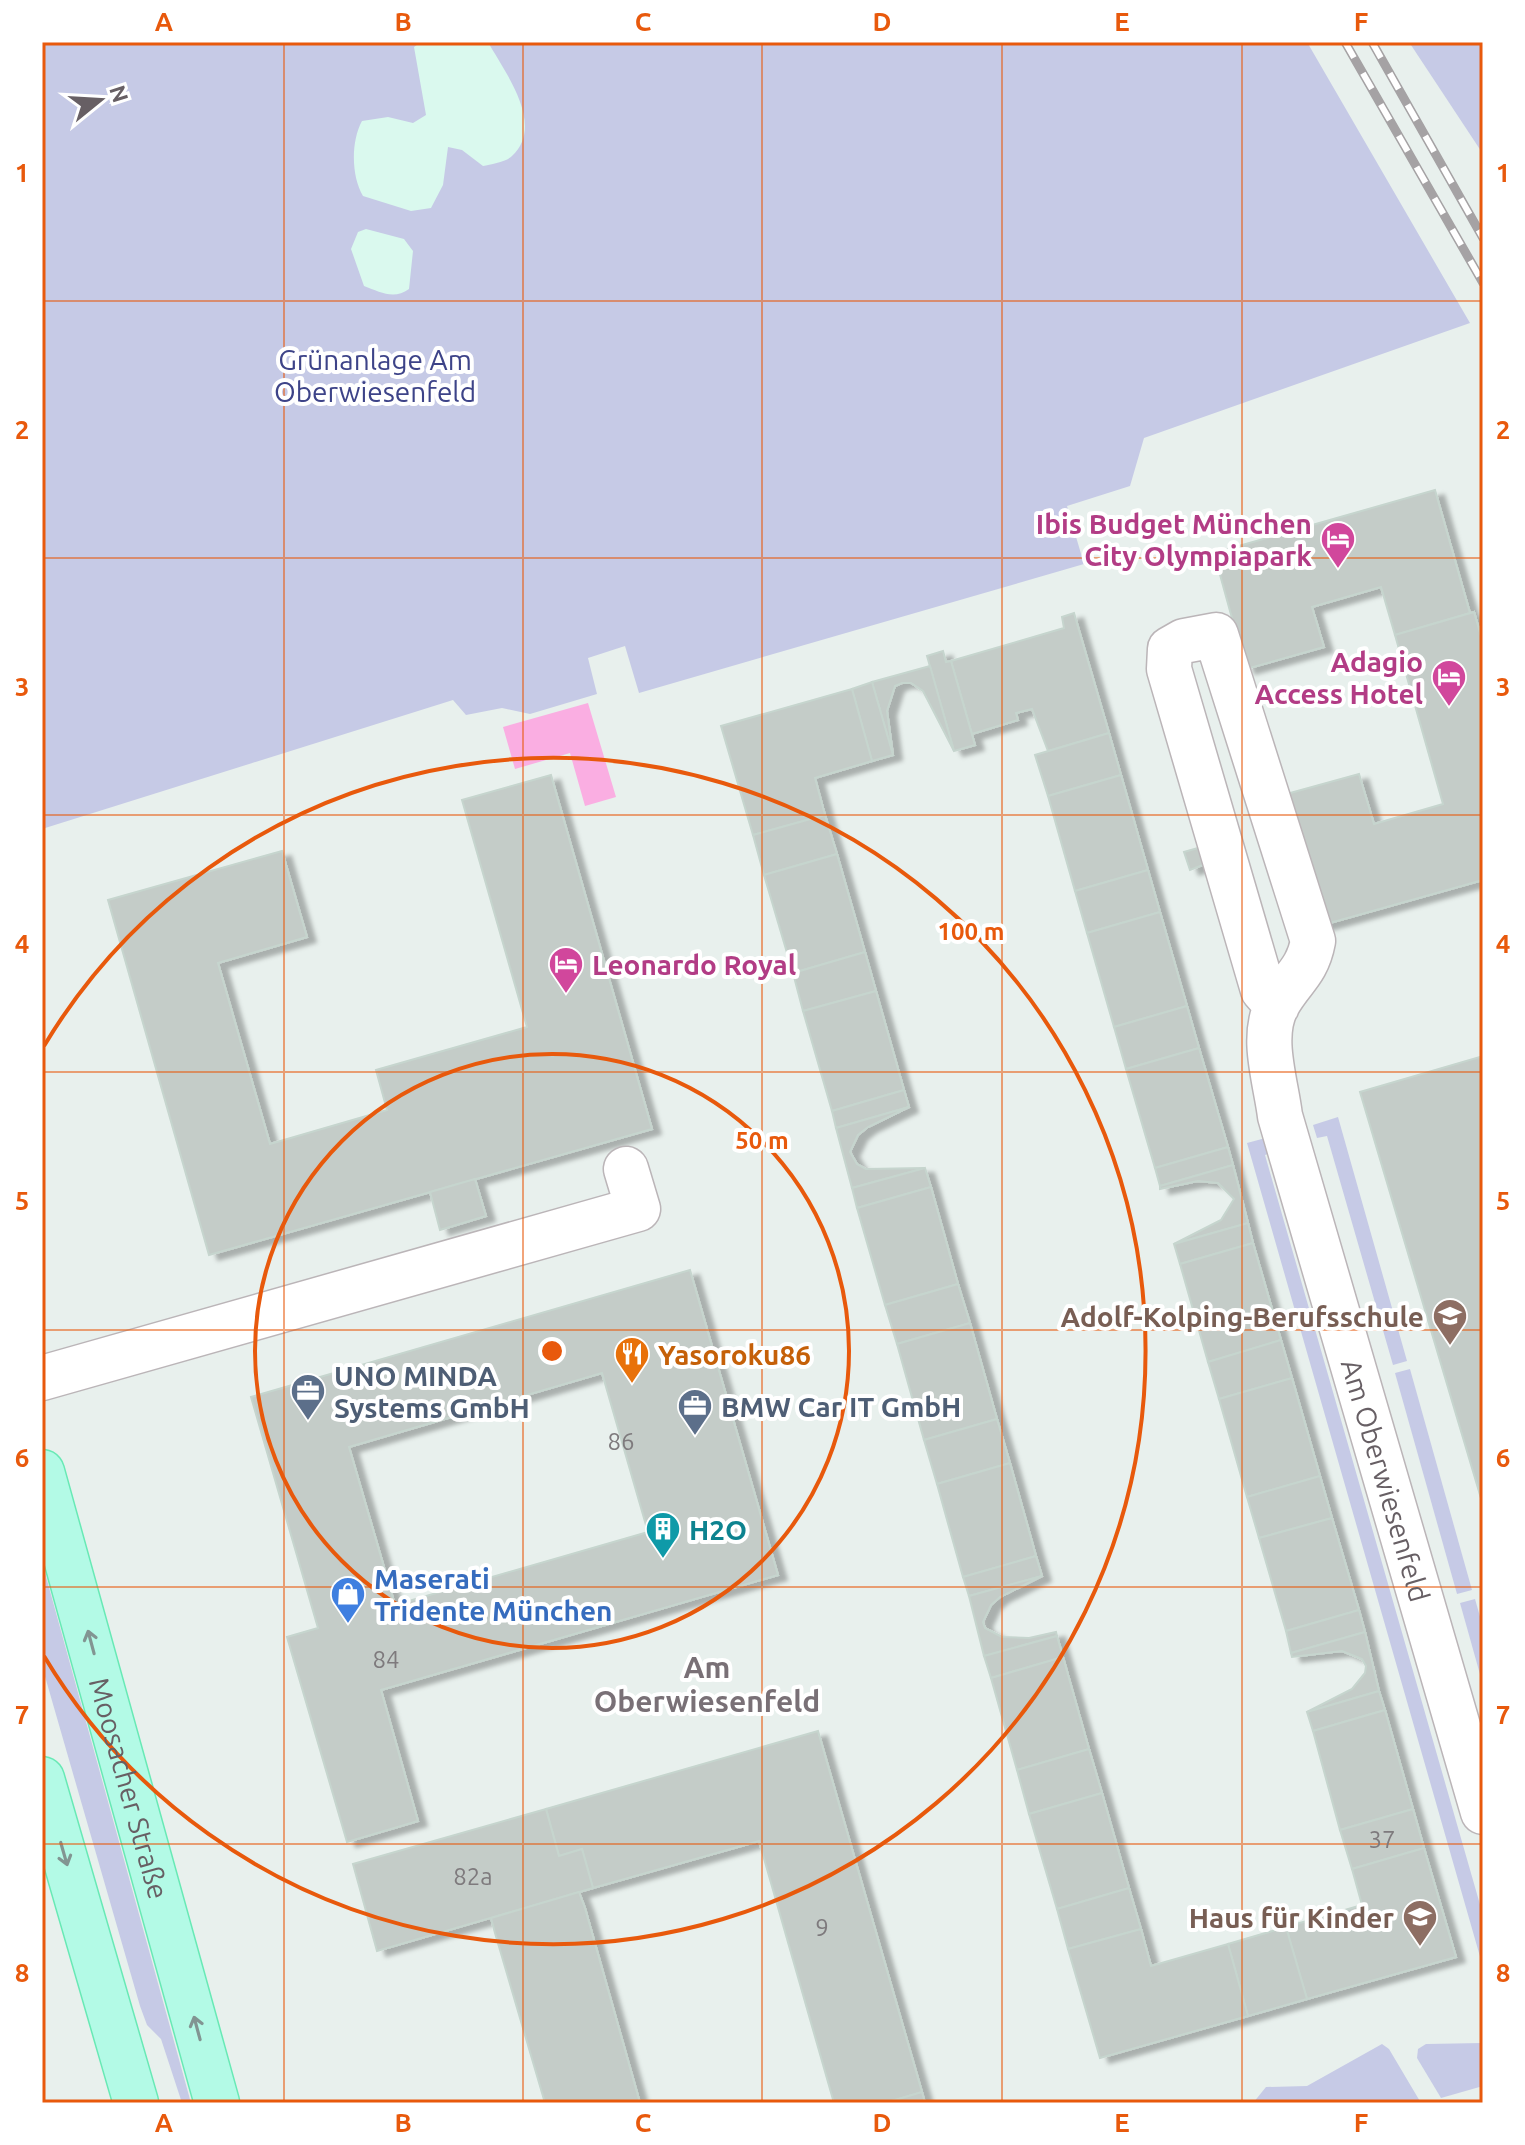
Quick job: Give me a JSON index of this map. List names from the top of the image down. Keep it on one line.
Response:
{"streets":{"main road":["Moosacher Straße"],"street":["Am Oberwiesenfeld"]},"districts":["Am Oberwiesenfeld"],"parks":["Grünanlage Am Oberwiesenfeld"],"places":{"hotel":["Ibis Budget München City Olympiapark","Adagio Access Hotel","Leonardo Royal"],"school or university":["Adolf-Kolping-Berufsschule","Haus für Kinder"],"restaurant":["Yasoroku86"],"office":["UNO MINDA Systems GmbH","BMW Car IT GmbH"],"building":["H2O"],"shop":["Maserati Tridente München"]},"house_numbers":["86","84","37","82a","9"],"north":"right","grid":{"columns":["A","B","C","D","E","F"],"rows":["1","2","3","4","5","6","7","8"]},"rings":["100 m","50 m"]}
